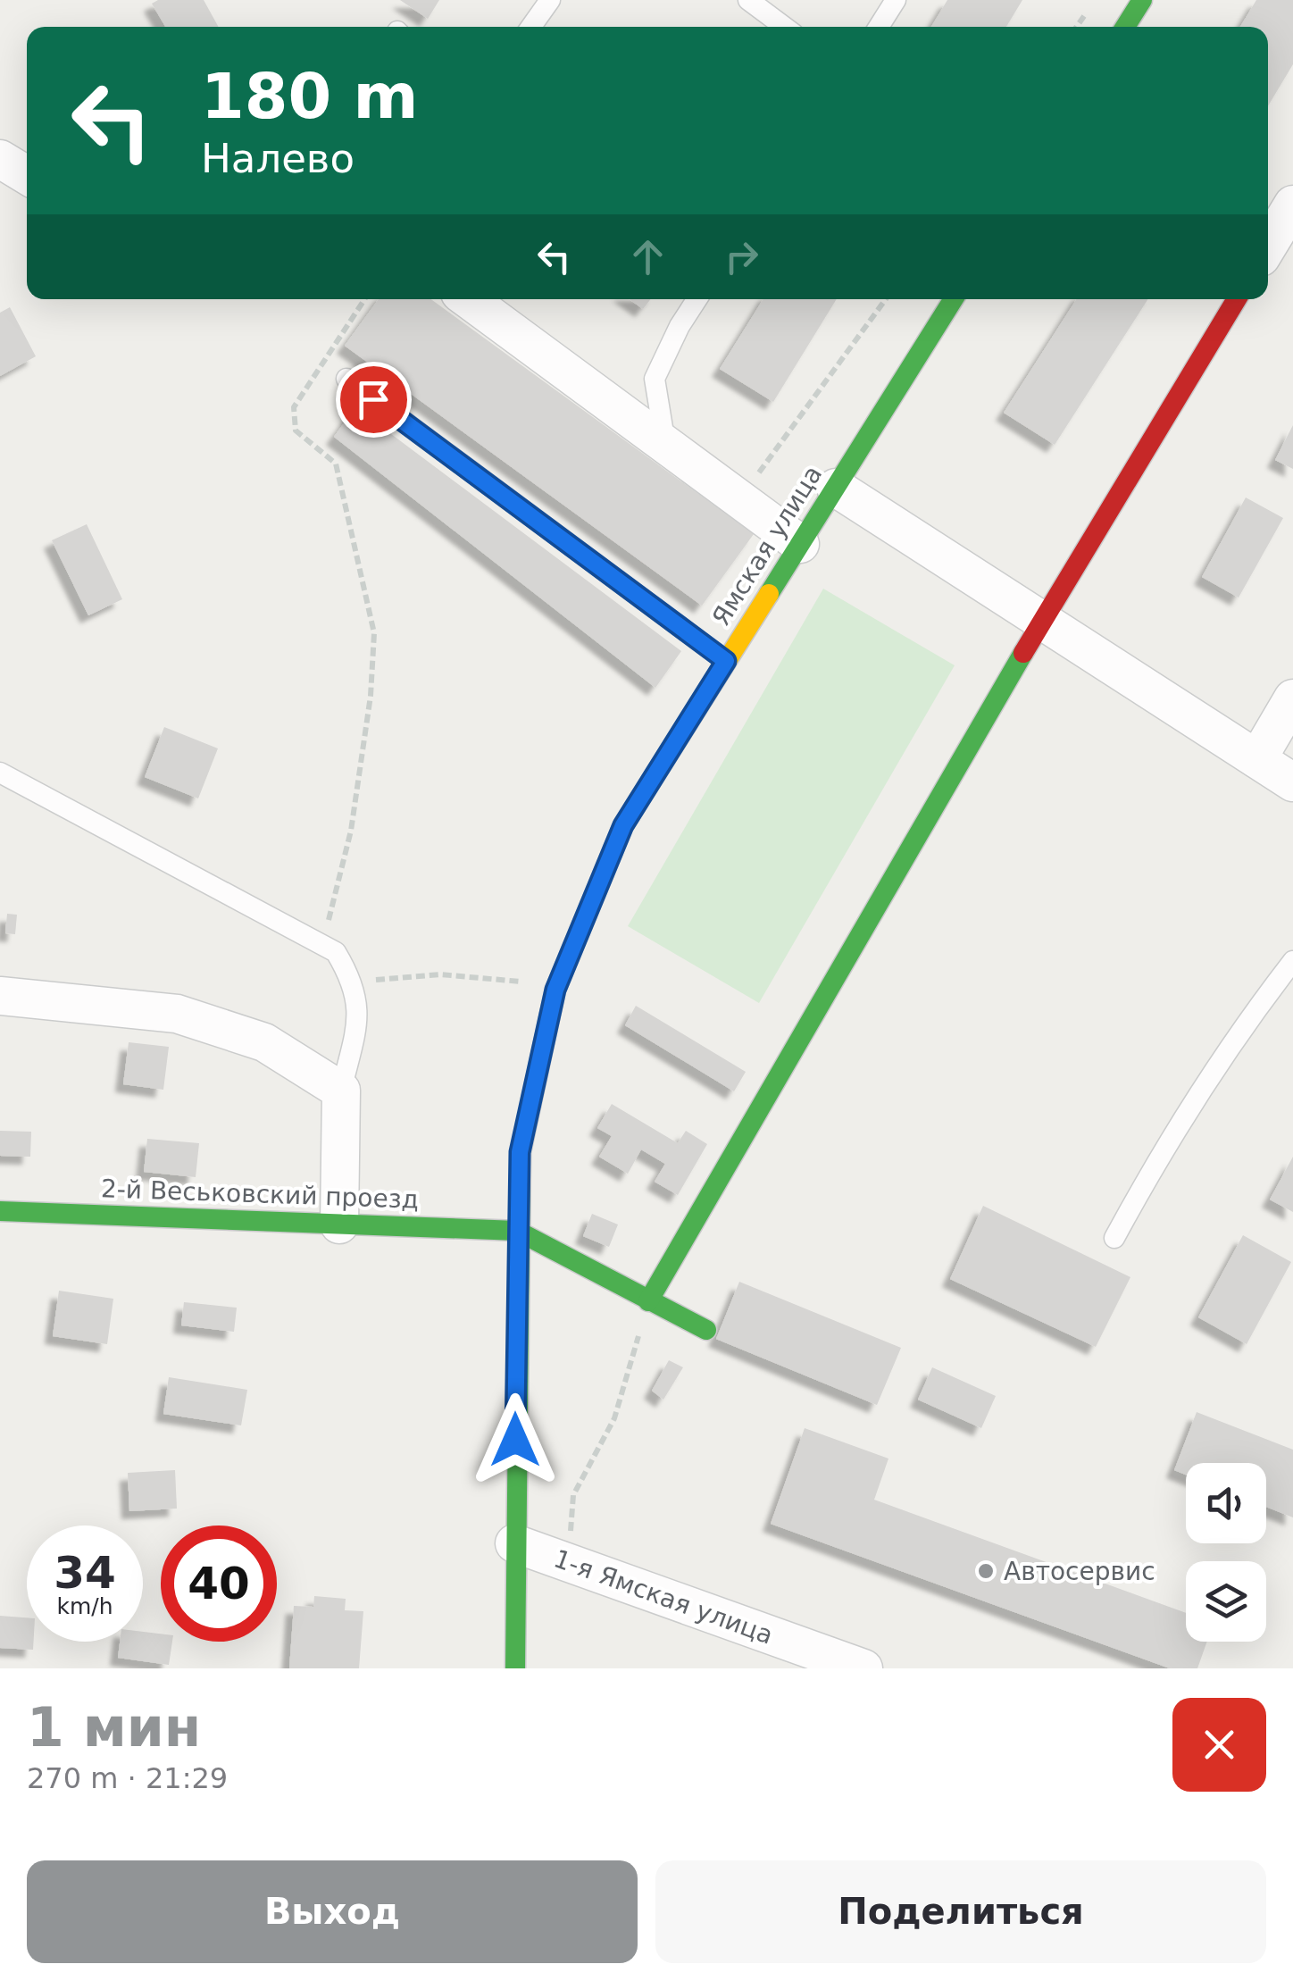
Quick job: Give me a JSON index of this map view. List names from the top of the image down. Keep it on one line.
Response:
{"streets":{"street":["Ямская улица","2-й Веськовский проезд","1-я Ямская улица"]},"crossings":[["Ямская улица","2-й Веськовский проезд"],["Ямская улица","1-я Ямская улица"]],"places":["Автосервис"],"page":{"turn":["180 m","Налево"],"speed":"34 km/h","limit":"40","heading":["1 мин","270 m · 21:29"],"buttons":["Выход","Поделиться"]}}
